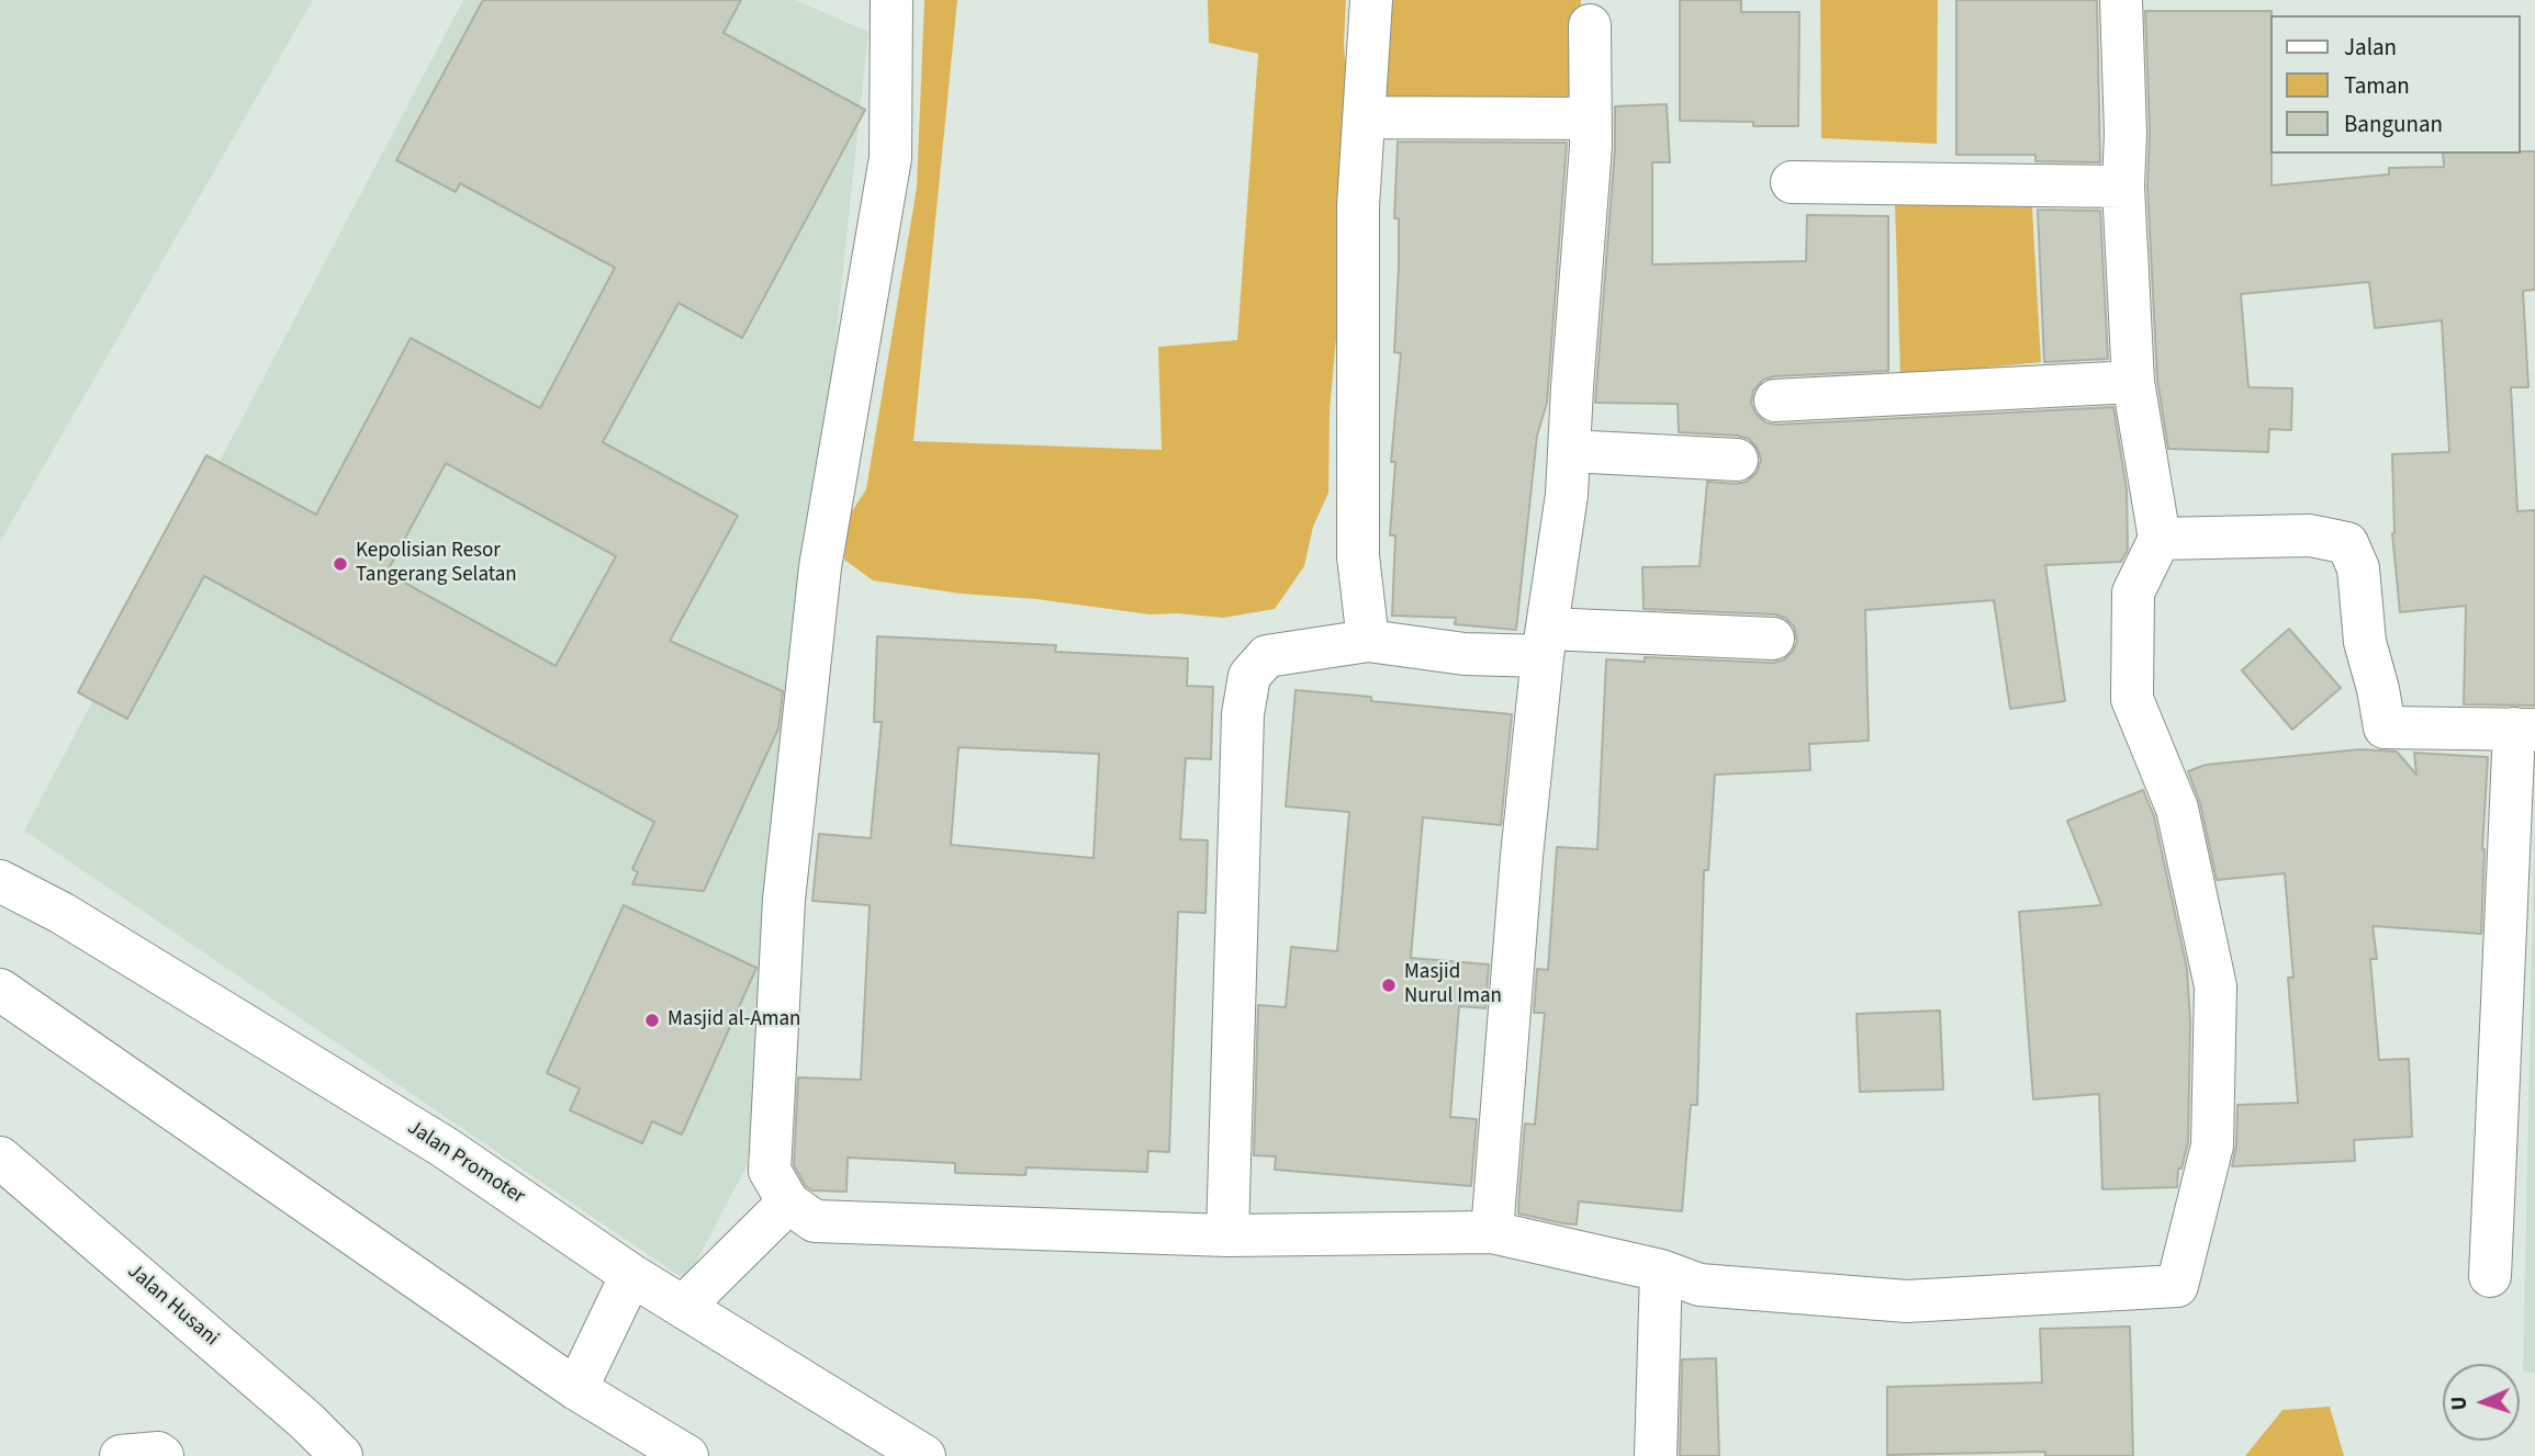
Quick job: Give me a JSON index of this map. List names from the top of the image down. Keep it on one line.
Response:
{"streets":{"street":["Jalan Promoter","Jalan Husani"]},"places":["Kepolisian Resor Tangerang Selatan","Masjid Nurul Iman","Masjid al-Aman"],"legend":["Jalan","Taman","Bangunan"],"north":"left"}
